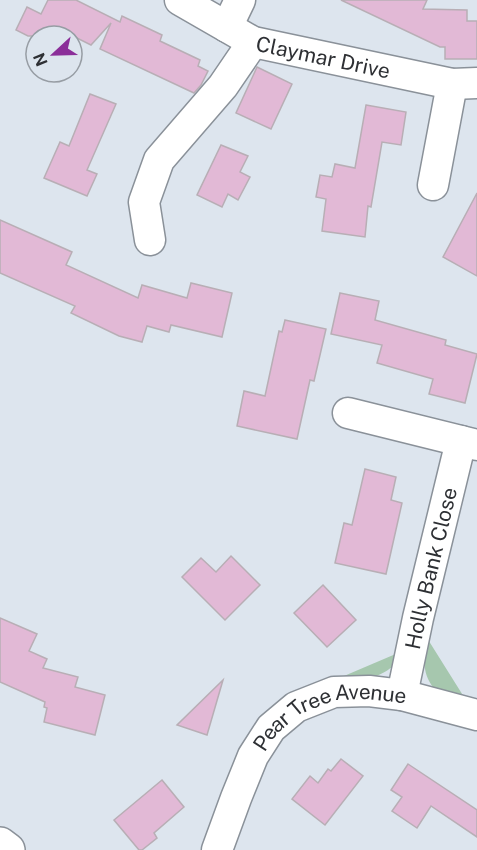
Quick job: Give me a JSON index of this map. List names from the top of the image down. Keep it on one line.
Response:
{"streets":{"street":["Claymar Drive","Holly Bank Close","Pear Tree Avenue"]},"crossings":[["Holly Bank Close","Pear Tree Avenue"]],"north":"left"}
